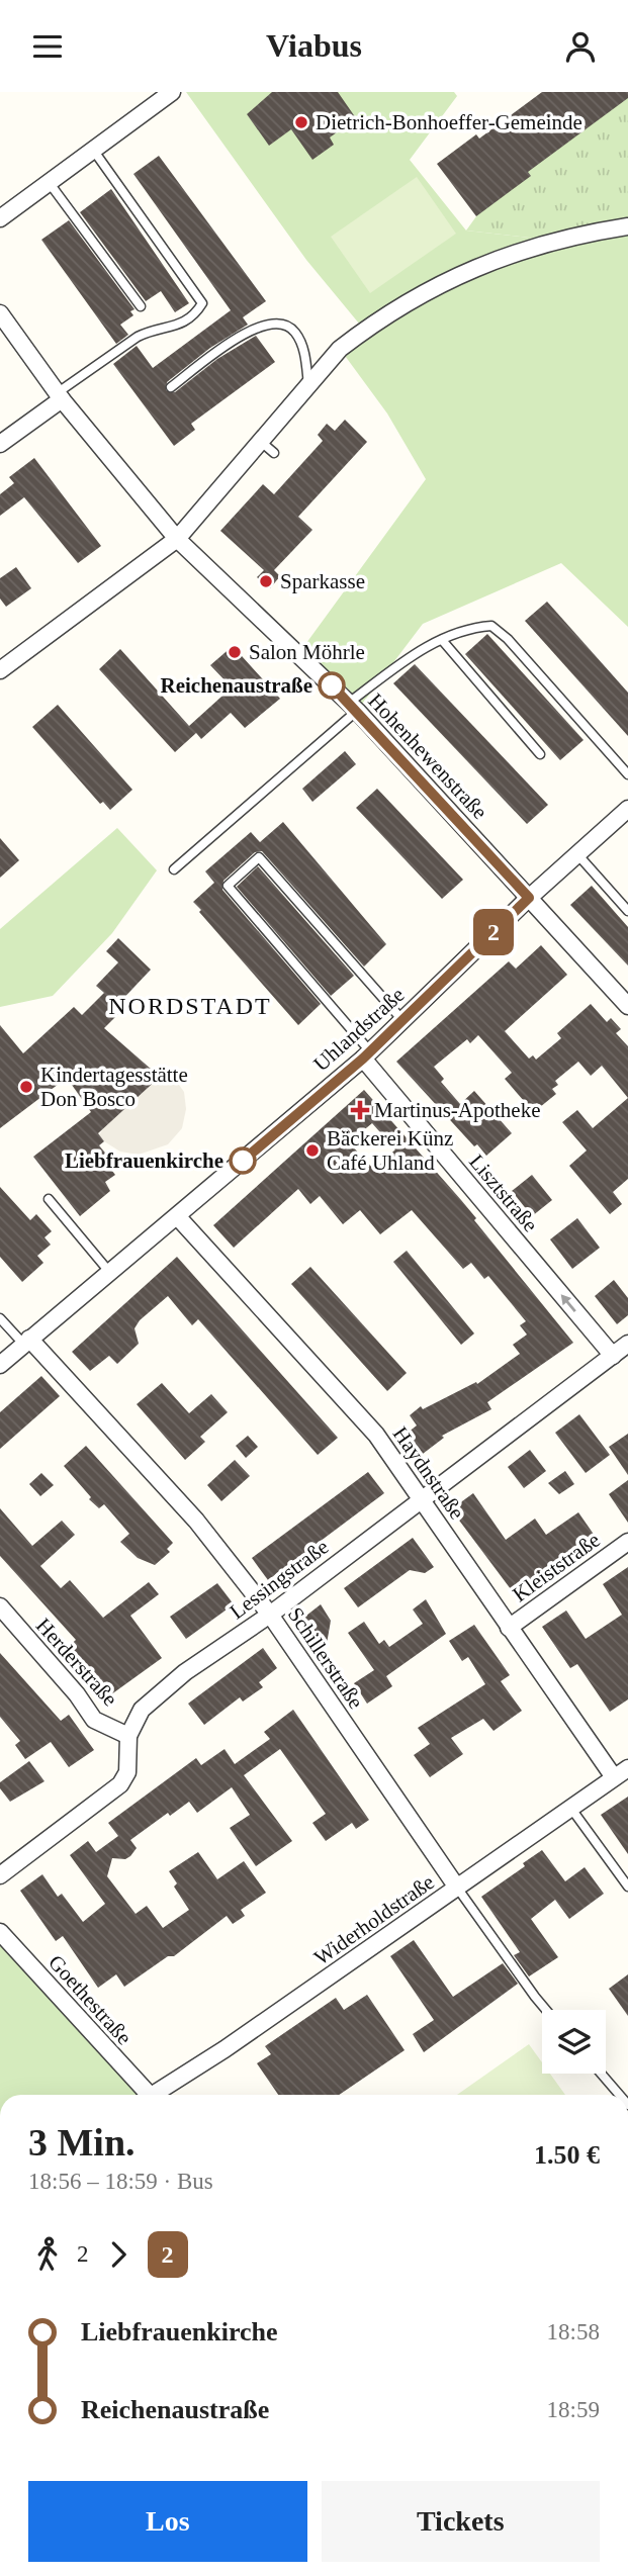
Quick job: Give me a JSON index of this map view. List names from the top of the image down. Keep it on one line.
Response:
{"streets":{"street":["Hohenhewenstraße","Uhlandstraße","Lisztstraße","Haydnstraße","Kleiststraße","Lessingstraße","Schillerstraße","Herderstraße","Widerholdstraße","Goethestraße"]},"crossings":[["Hohenhewenstraße","Uhlandstraße"],["Uhlandstraße","Lisztstraße"],["Uhlandstraße","Haydnstraße"],["Uhlandstraße","Schillerstraße"],["Lisztstraße","Lessingstraße"],["Haydnstraße","Kleiststraße"],["Haydnstraße","Lessingstraße"],["Haydnstraße","Widerholdstraße"],["Lessingstraße","Schillerstraße"],["Lessingstraße","Herderstraße"],["Schillerstraße","Widerholdstraße"]],"one_way":["Lisztstraße"],"districts":["NORDSTADT"],"places":{"other":["Dietrich-Bonhoeffer-Gemeinde","Sparkasse","Salon Möhrle","Reichenaustraße","Kindertagesstätte Don Bosco","Bäckerei Künz Café Uhland","Liebfrauenkirche"],"health":["Martinus-Apotheke"]},"lines":["bus line 2"],"page":{"header":"Viabus","on_map":"2","heading":["3 Min.","18:56 – 18:59 · Bus","1.50 €"],"legs":["2","2"],"list":[{"name":"Liebfrauenkirche","value":"18:58"},{"name":"Reichenaustraße","value":"18:59"}],"buttons":["Los","Tickets"]}}
